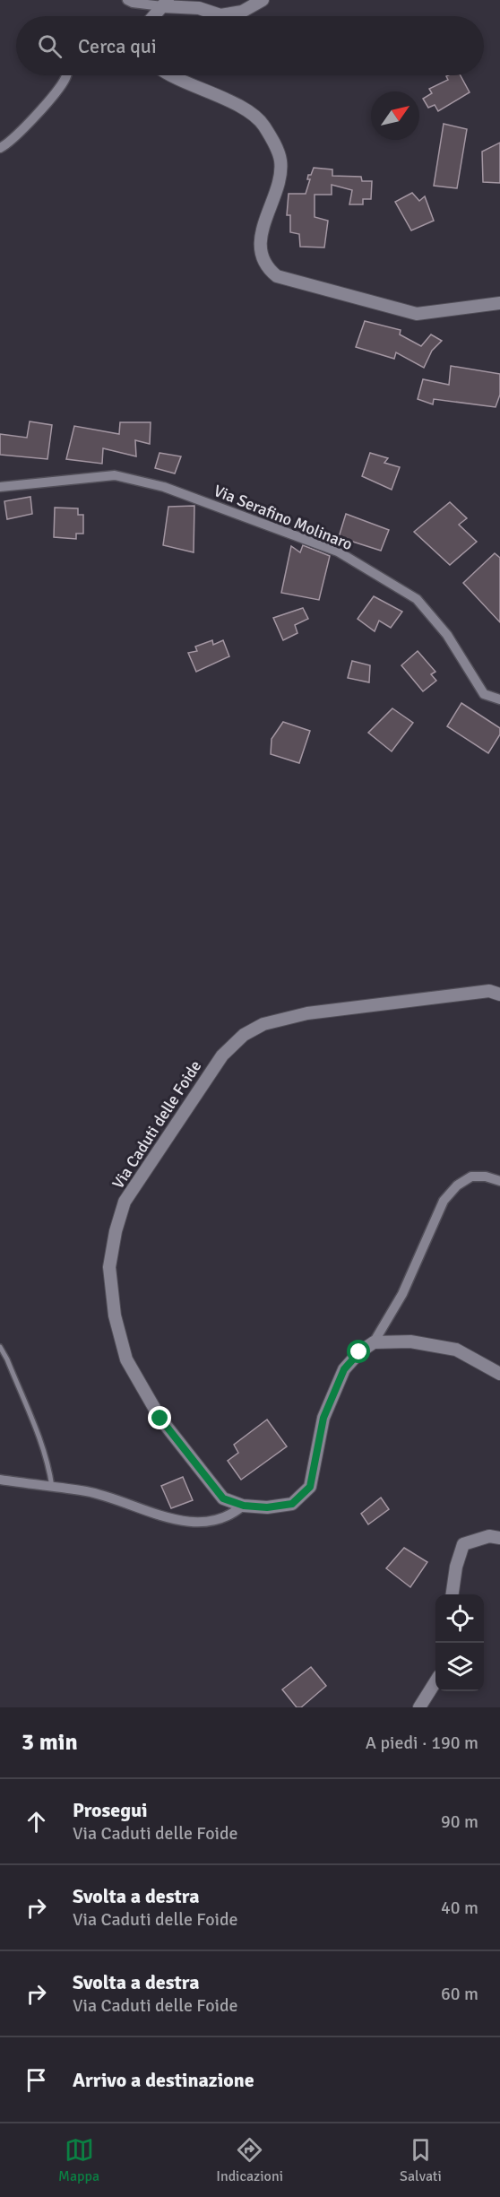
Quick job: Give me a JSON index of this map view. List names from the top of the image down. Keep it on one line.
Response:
{"streets":{"street":["Via Serafino Molinaro","Via Caduti delle Foide"]},"north":"top right","page":{"search":"Cerca qui","heading":["3 min","A piedi · 190 m"],"list":[["Prosegui","Via Caduti delle Foide","90 m"],["Svolta a destra","Via Caduti delle Foide","40 m"],["Svolta a destra","Via Caduti delle Foide","60 m"],"Arrivo a destinazione"],"nav":["Mappa","Indicazioni","Salvati"]}}
